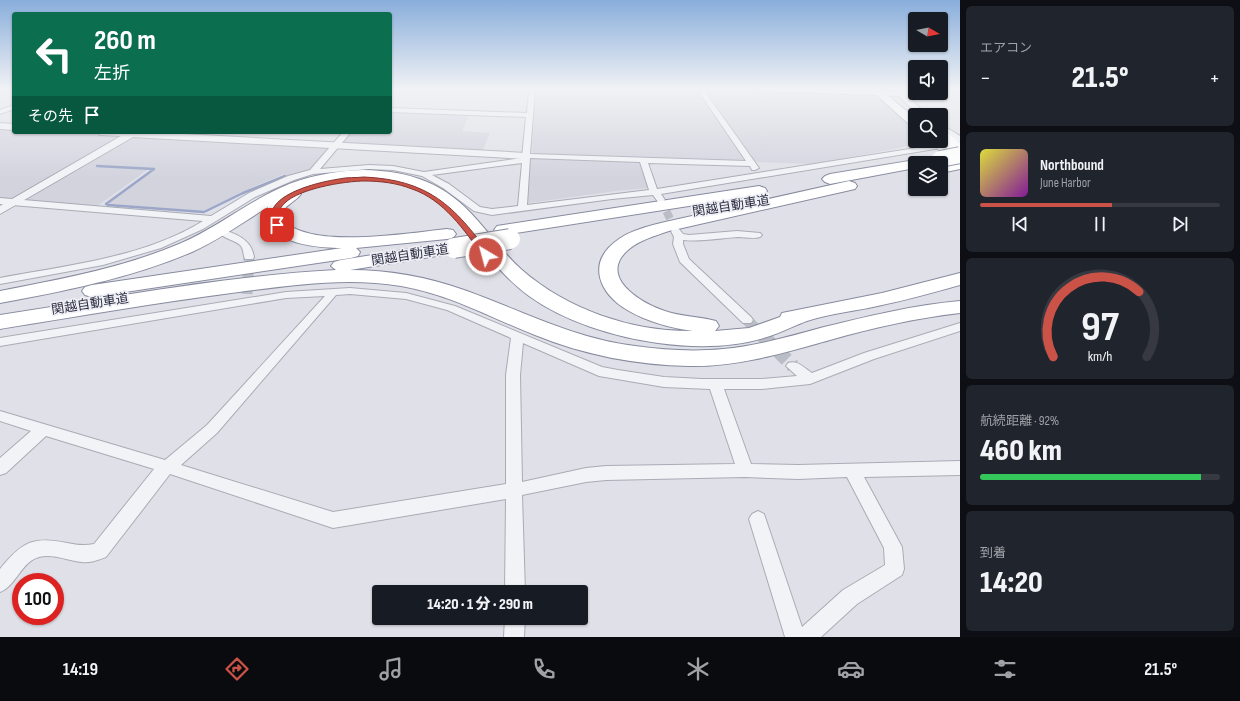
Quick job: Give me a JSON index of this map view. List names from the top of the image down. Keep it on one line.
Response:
{"streets":{"highway":["関越自動車道"]},"north":"right","page":{"tile":["エアコン",["航続距離 · 92%","460 km"],["到着","14:20"]],"turn":["260 m","左折"],"heat":["−","21.5°","+"],"then":"その先","song":["Northbound","June Harbor"],"limit":"100","trip":"14:20 · 1 分 · 290 m","tabs":["14:19","21.5°"],"gauge":["97","km/h"]}}
